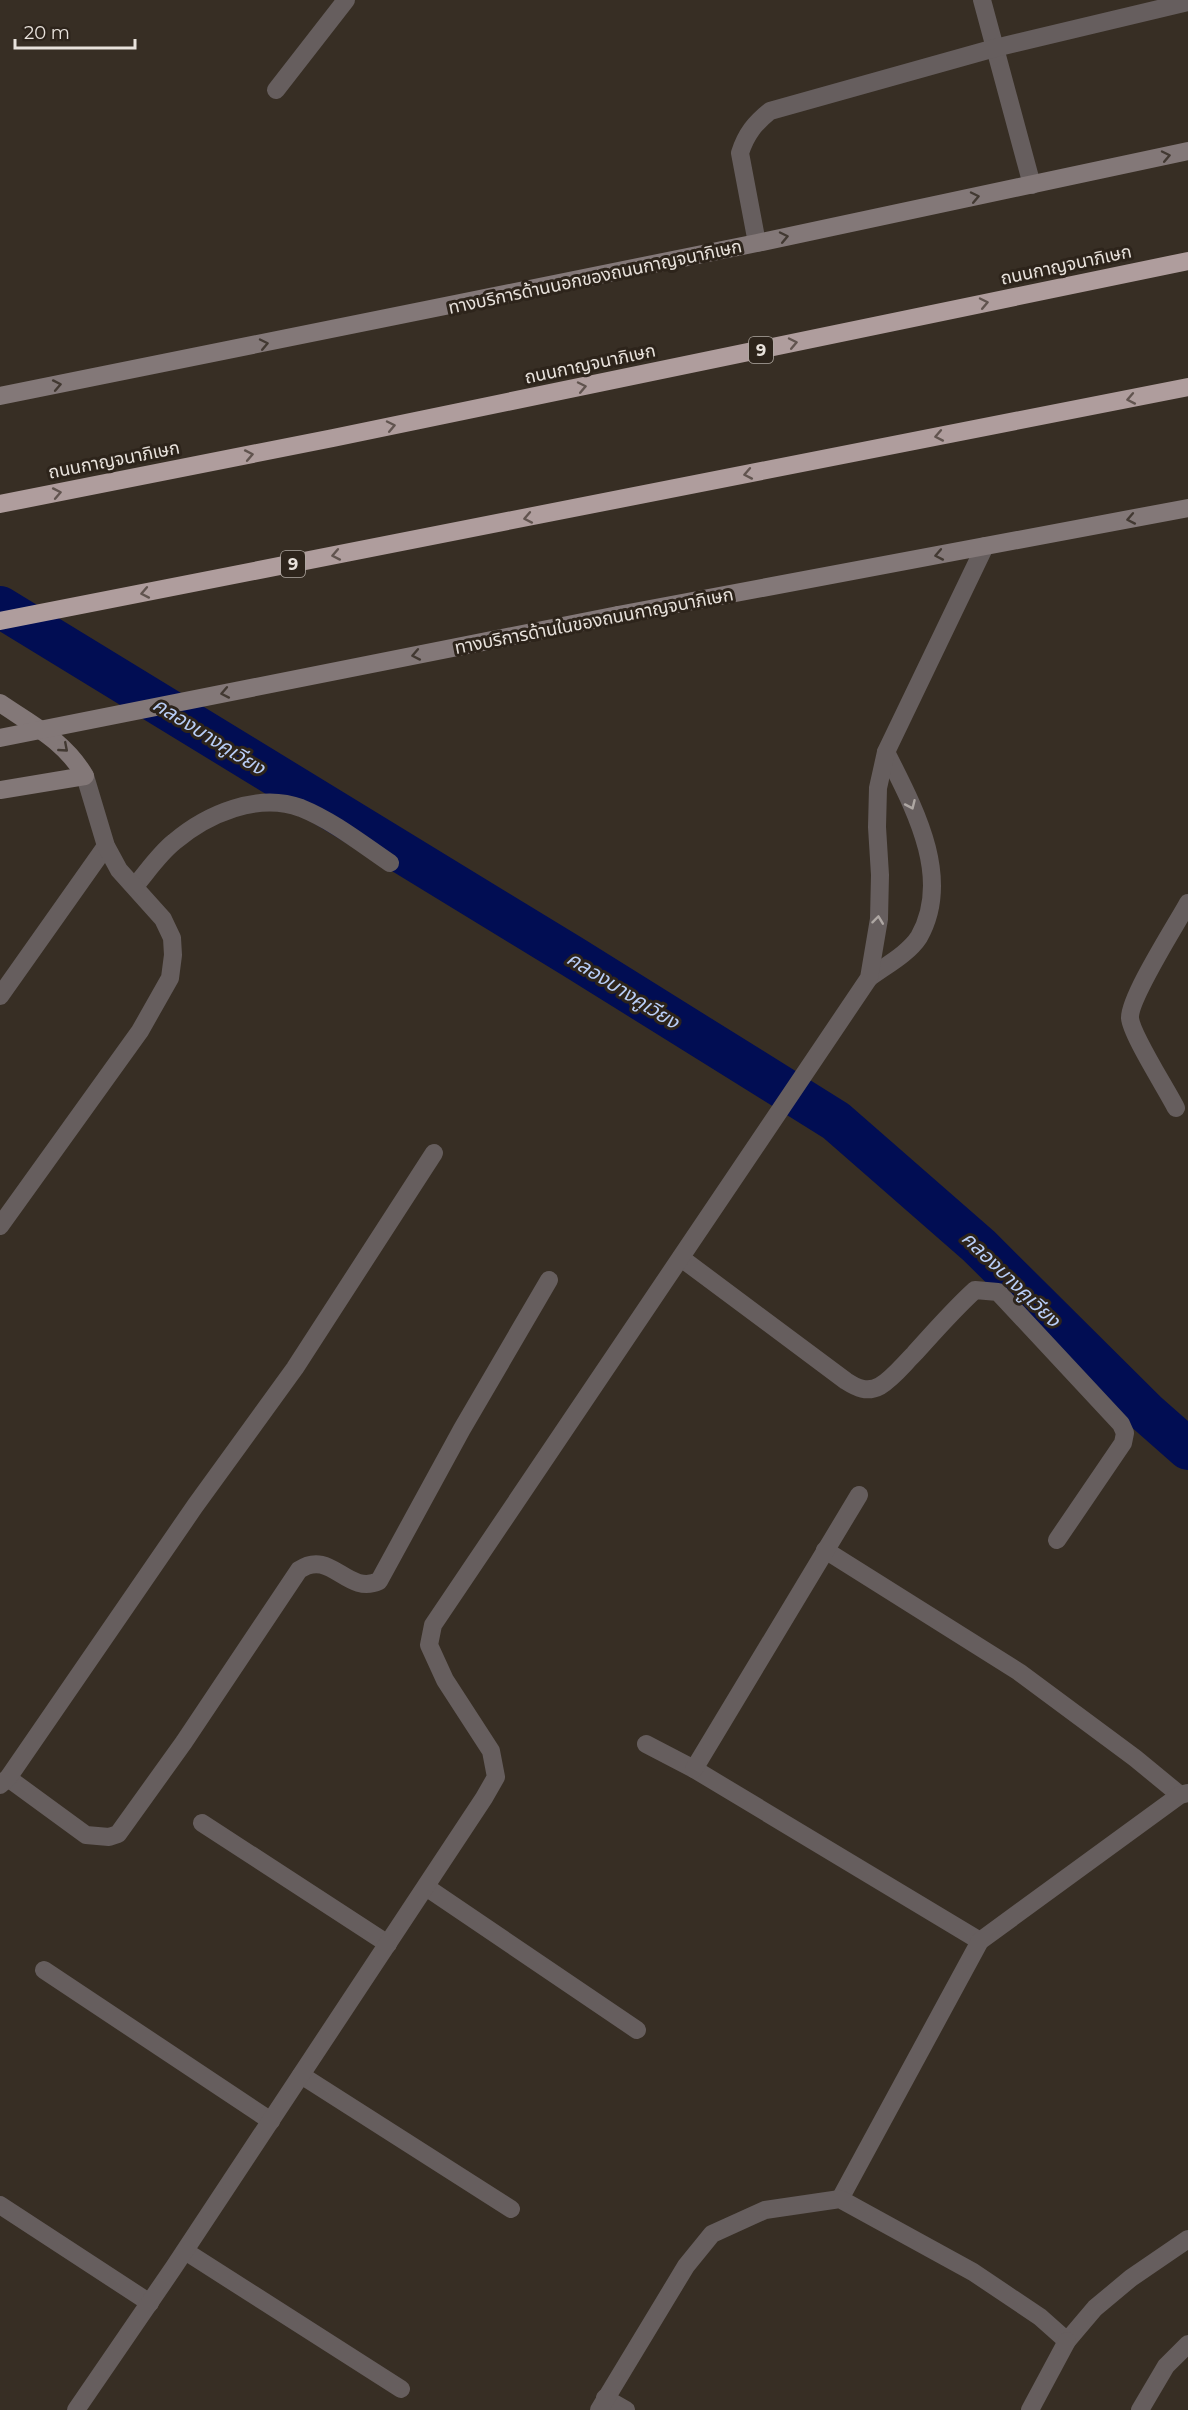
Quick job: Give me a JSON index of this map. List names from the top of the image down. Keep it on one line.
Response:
{"streets":{"highway":["ถนนกาญจนาภิเษก","9"],"main road":["ทางบริการด้านนอกของถนนกาญจนาภิเษก","ทางบริการด้านในของถนนกาญจนาภิเษก"]},"one_way":["ทางบริการด้านนอกของถนนกาญจนาภิเษก","ทางบริการด้านในของถนนกาญจนาภิเษก"],"water":["คลองบางคูเวียง"],"scale_bar":"20 m"}
